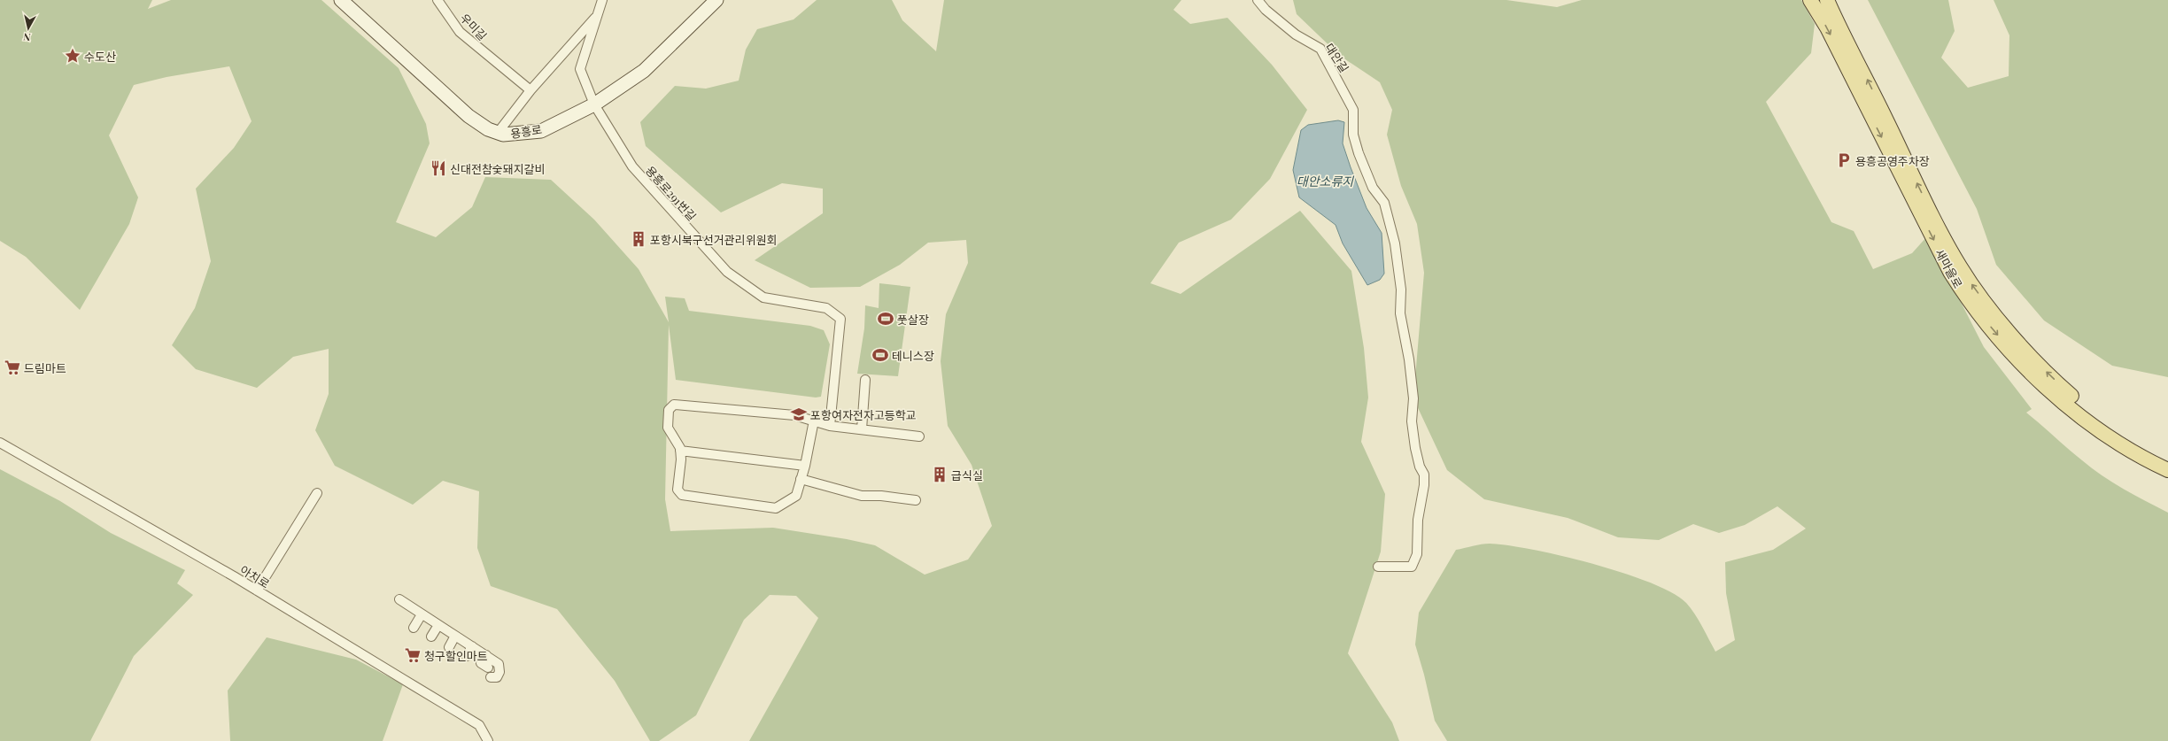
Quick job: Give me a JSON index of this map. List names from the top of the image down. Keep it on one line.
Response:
{"streets":{"main road":["용흥로","새마을로"],"street":["우미길","대안길","용흥로291번길","아치로"]},"crossings":[["용흥로","용흥로291번길"]],"water":["대안소류지"],"places":{"place":["수도산"],"parking":["용흥공영주차장"],"restaurant":["신대전참숯돼지갈비"],"building":["포항시북구선거관리위원회","급식실"],"sports":["풋살장","테니스장"],"supermarket":["드림마트","청구할인마트"],"school or university":["포항여자전자고등학교"]},"north":"bottom"}
